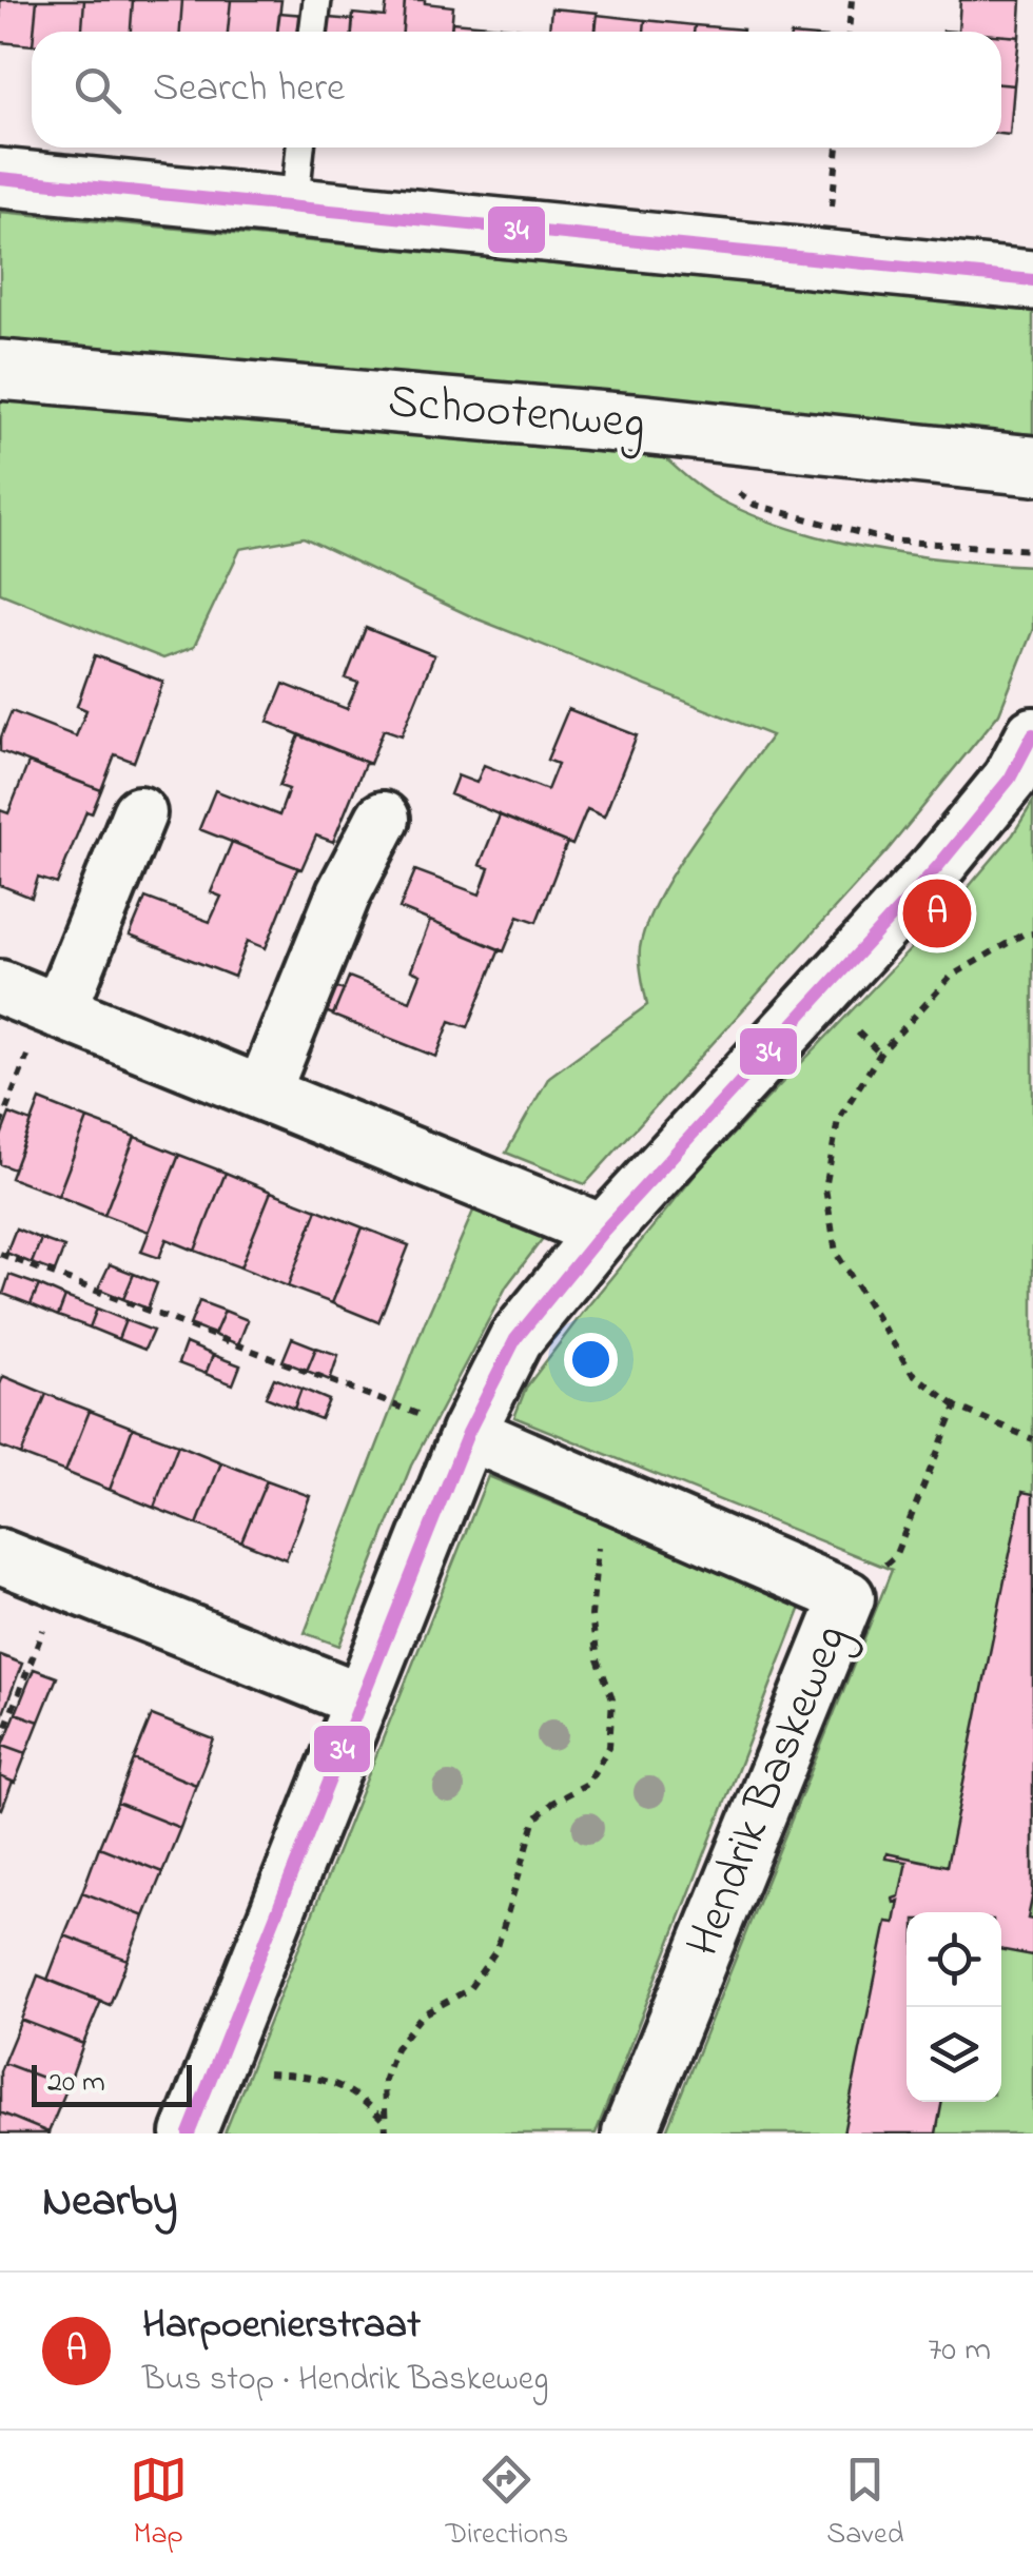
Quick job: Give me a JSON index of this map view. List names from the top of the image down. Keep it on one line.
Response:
{"streets":{"street":["Schootenweg","Hendrik Baskeweg"]},"lines":["transit line 34"],"scale_bar":"20 m","page":{"search":"Search here","pins":"A","scale":"20 m","heading":"Nearby","list":[{"mark":"A","name":"Harpoenierstraat","note":"Bus stop · Hendrik Baskeweg","value":"70 m"}],"nav":["Map","Directions","Saved"]}}
